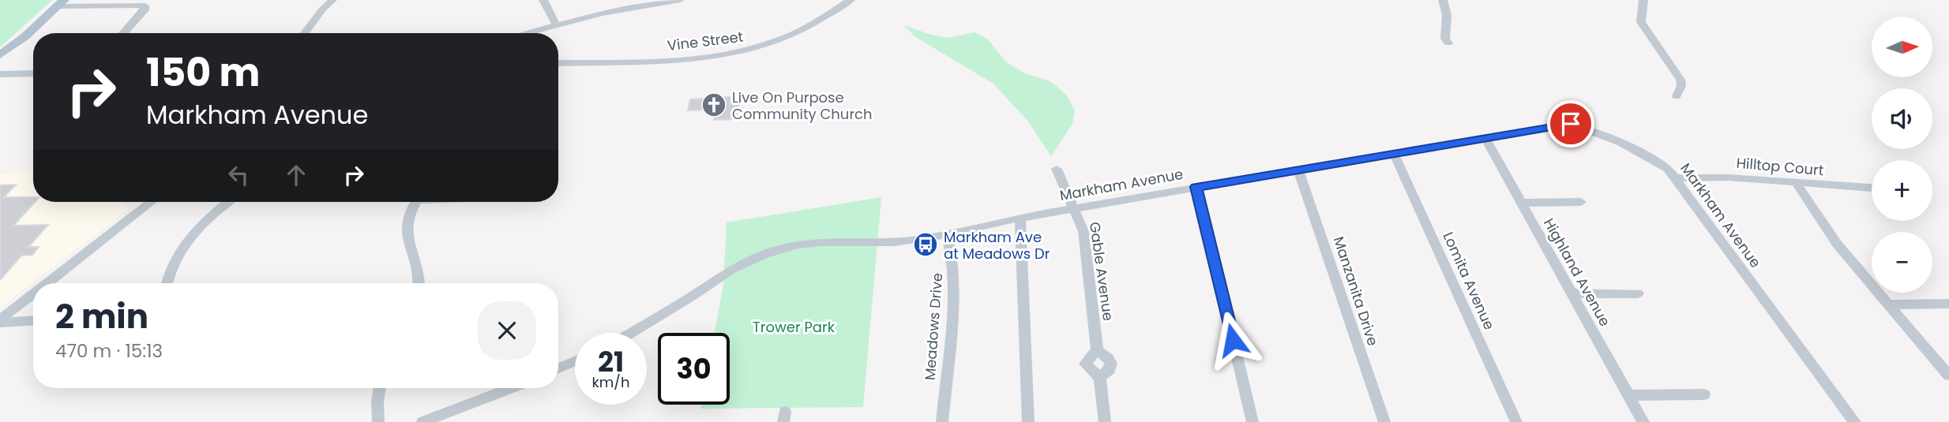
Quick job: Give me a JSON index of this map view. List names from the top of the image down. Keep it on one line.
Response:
{"streets":{"street":["Vine Street","Hilltop Court","Markham Avenue","Gable Avenue","Highland Avenue","Lomita Avenue","Manzanita Drive","Meadows Drive"]},"crossings":[["Hilltop Court","Markham Avenue"],["Markham Avenue","Gable Avenue"],["Markham Avenue","Highland Avenue"],["Markham Avenue","Lomita Avenue"],["Markham Avenue","Manzanita Drive"],["Markham Avenue","Meadows Drive"]],"parks":["Trower Park"],"places":{"church":["Live On Purpose Community Church"],"bus stop":["Markham Ave at Meadows Dr"]},"north":"right","page":{"map_buttons":["+","−"],"turn":["150 m","Markham Avenue"],"heading":["2 min","470 m · 15:13"],"speed":"21 km/h","limit":"30"}}
